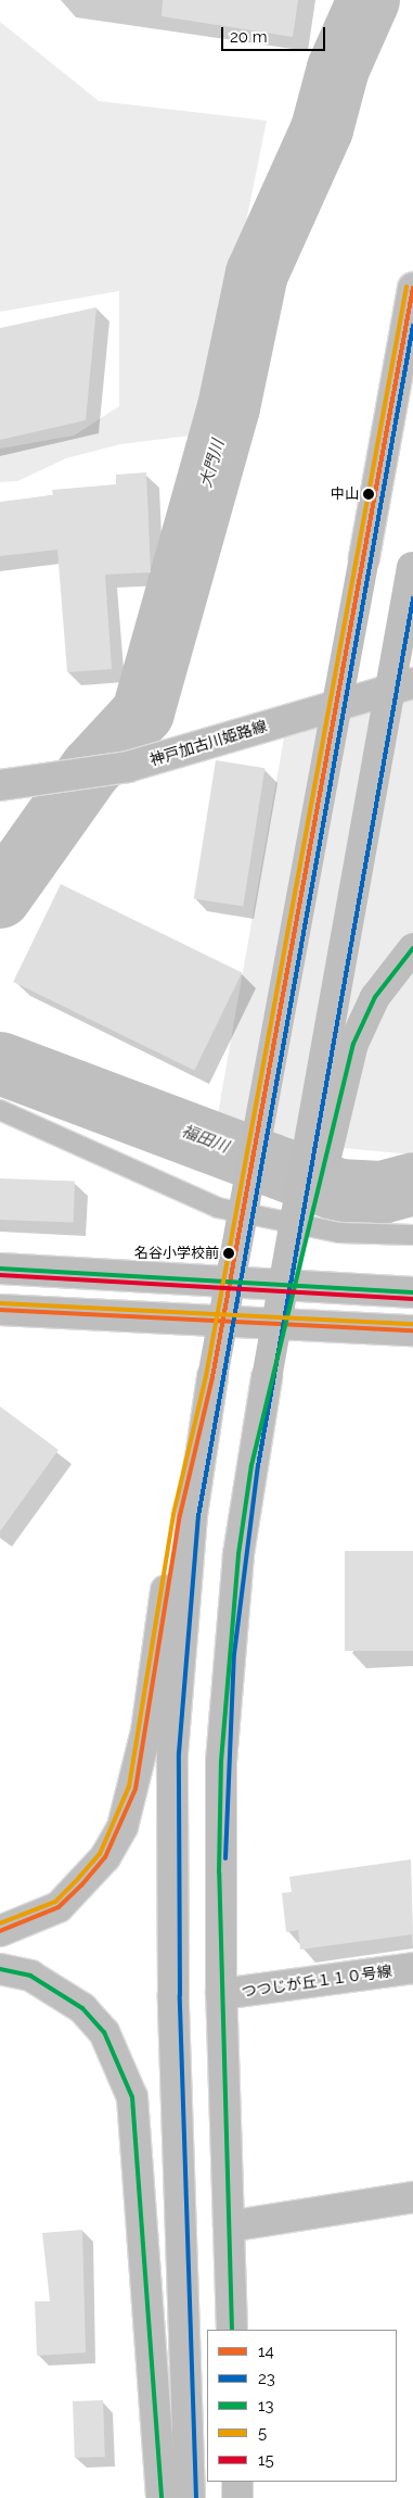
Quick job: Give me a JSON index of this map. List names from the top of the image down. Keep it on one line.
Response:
{"streets":{"street":["神戸加古川姫路線","つつじが丘１１０号線"]},"water":["大門川","福田川"],"places":["中山","名谷小学校前"],"lines":["transit line 5","transit line 14","transit line 23","transit line 13","transit line 15"],"legend":["14","23","13","5","15"],"scale_bar":"20 m"}
